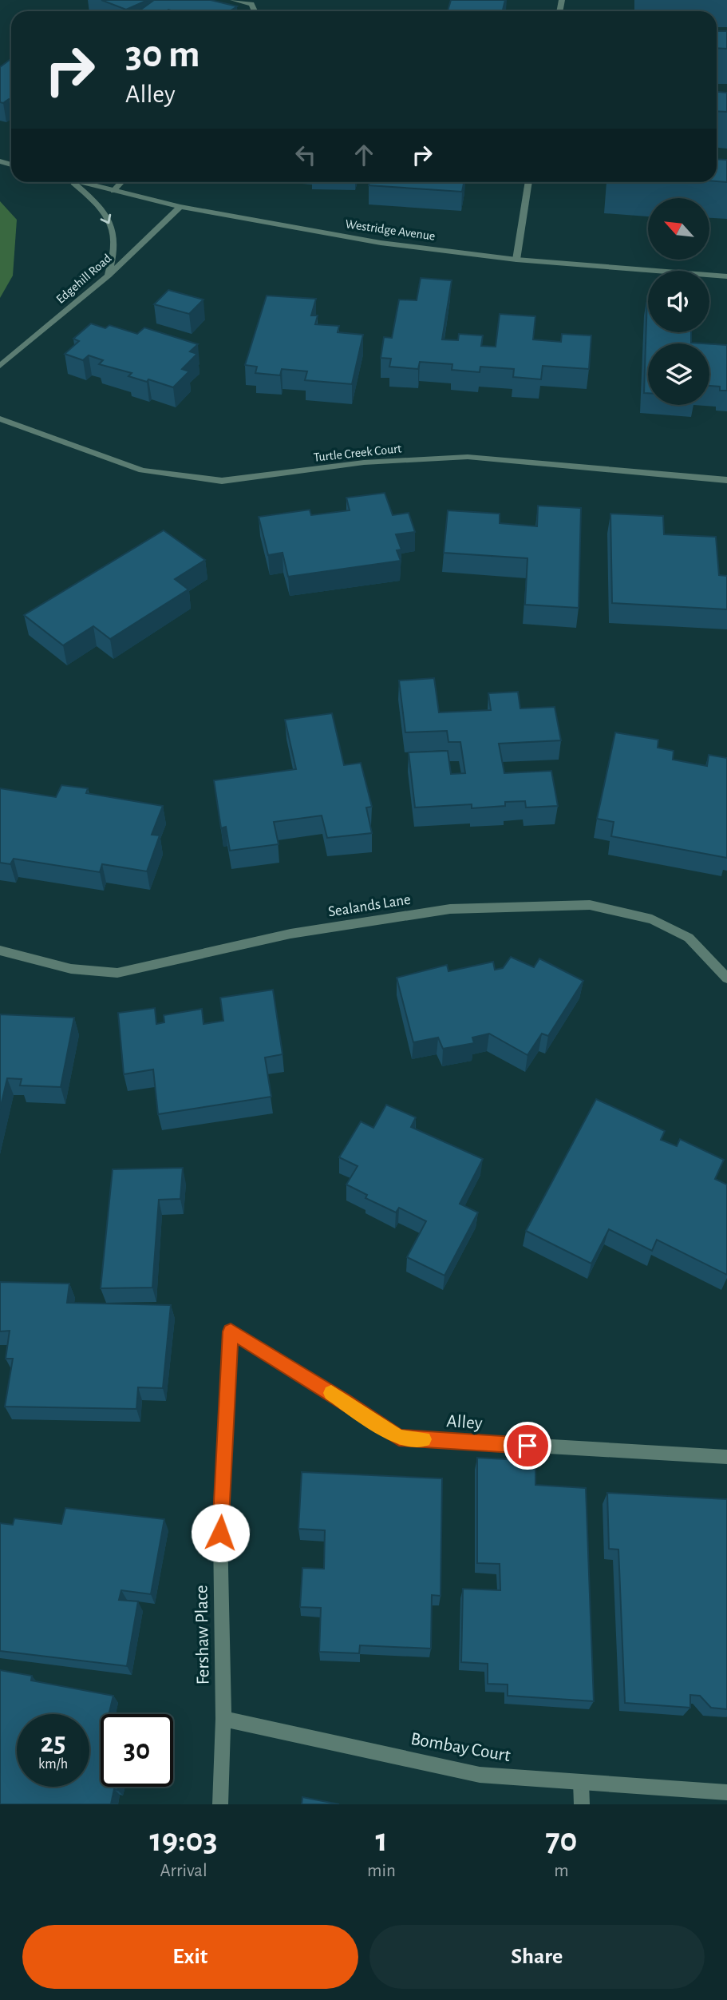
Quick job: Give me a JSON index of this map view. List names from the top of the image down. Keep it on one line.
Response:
{"streets":{"street":["Westridge Avenue","Edgehill Road","Turtle Creek Court","Sealands Lane","Alley","Fershaw Place","Bombay Court"]},"crossings":[["Westridge Avenue","Edgehill Road"],["Alley","Fershaw Place"],["Fershaw Place","Bombay Court"]],"north":"top left","page":{"turn":["30 m","Alley"],"speed":"25 km/h","limit":"30","eta":["19:03","Arrival","1","min","70","m"],"buttons":["Exit","Share"]}}
